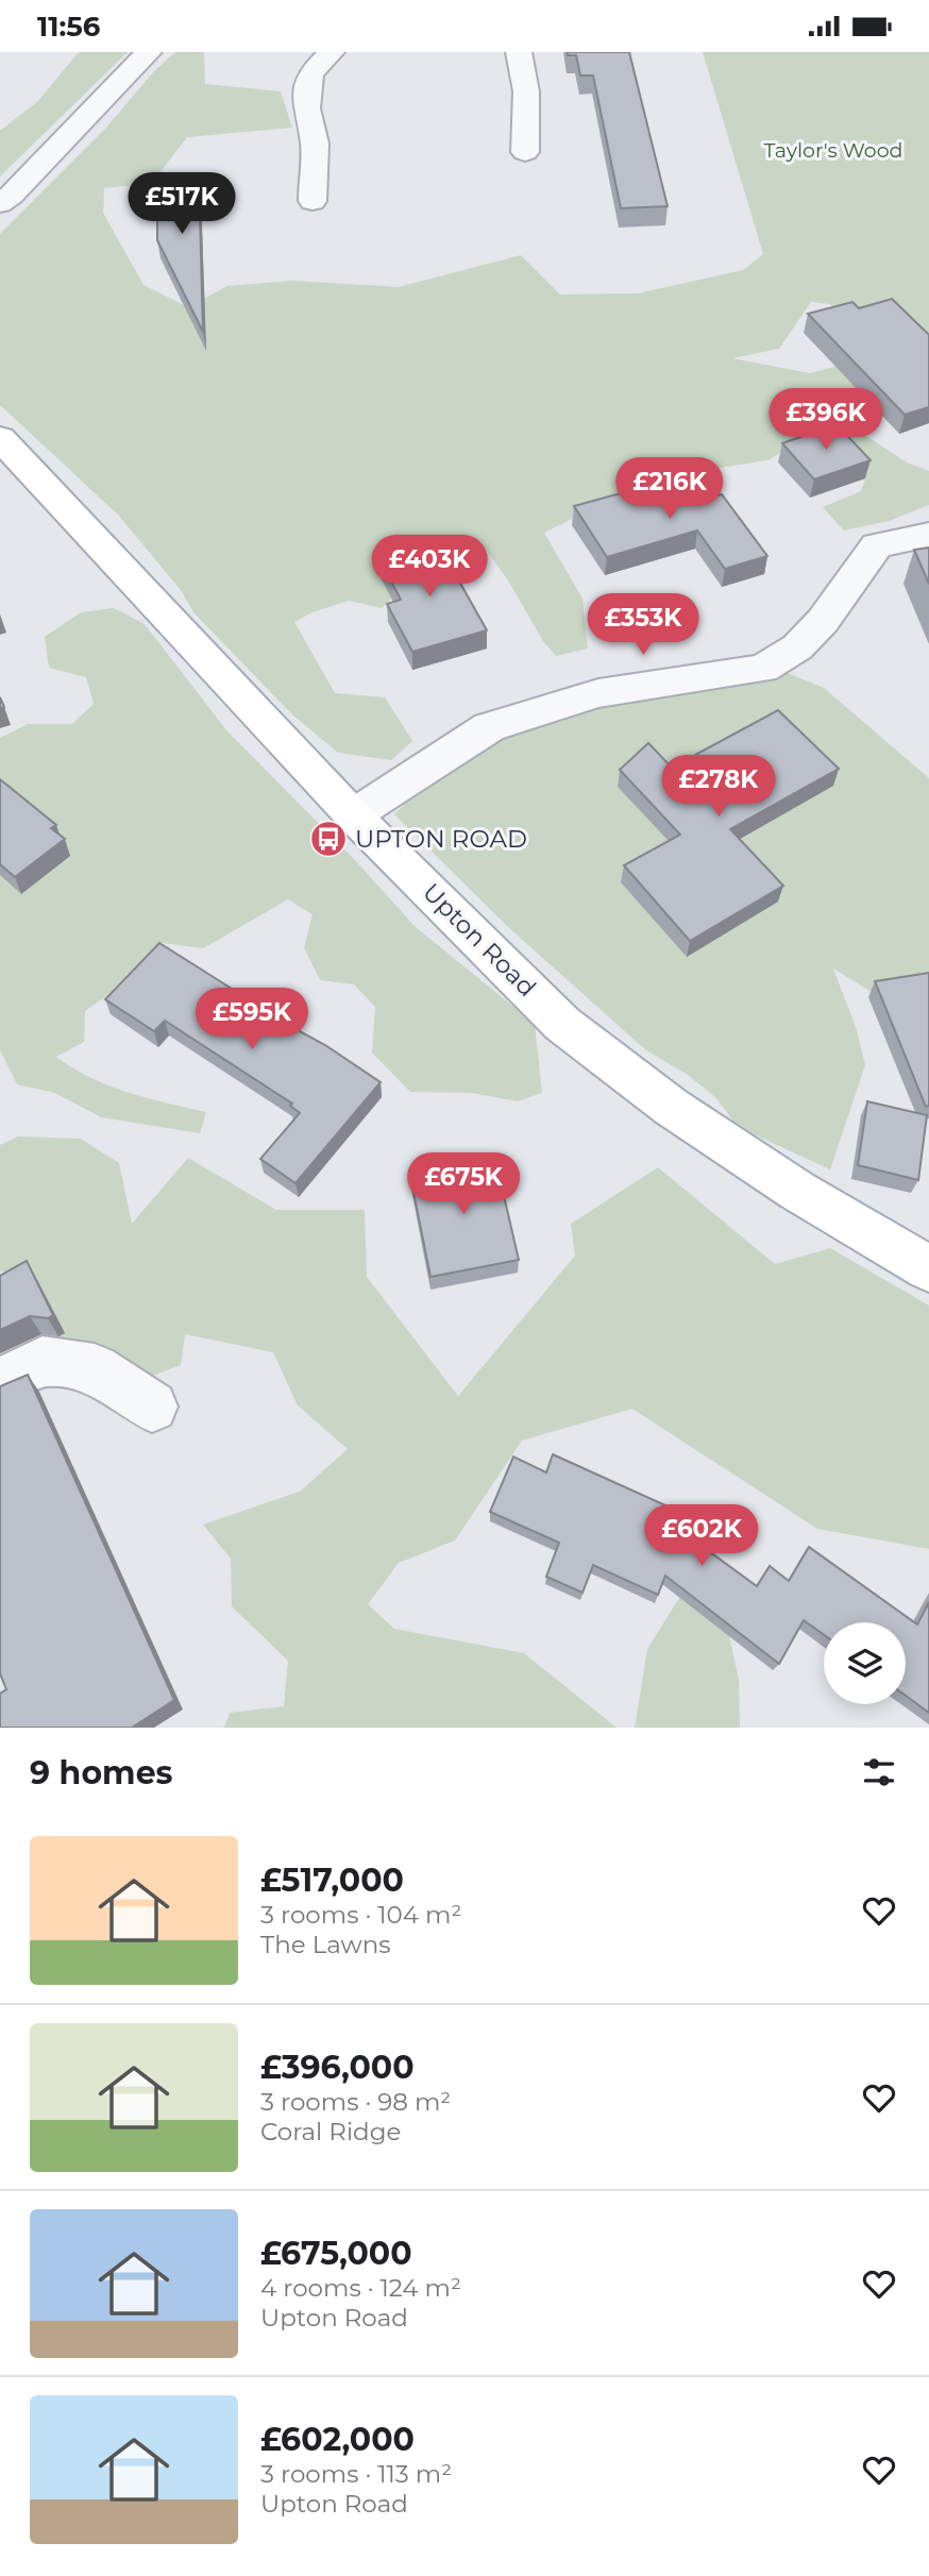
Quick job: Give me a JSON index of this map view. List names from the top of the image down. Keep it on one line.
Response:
{"streets":{"main road":["Upton Road"]},"parks":["Taylor's Wood"],"places":{"bus stop":["UPTON ROAD"]},"page":{"status":"11:56","price":["£517K","£396K","£216K","£403K","£353K","£278K","£595K","£675K","£602K"],"heading":"9 homes","list":[{"name":"£517,000","note":"3 rooms · 104 m² · The Lawns"},{"name":"£396,000","note":"3 rooms · 98 m² · Coral Ridge"},{"name":"£675,000","note":"4 rooms · 124 m² · Upton Road"},{"name":"£602,000","note":"3 rooms · 113 m² · Upton Road"}]}}
